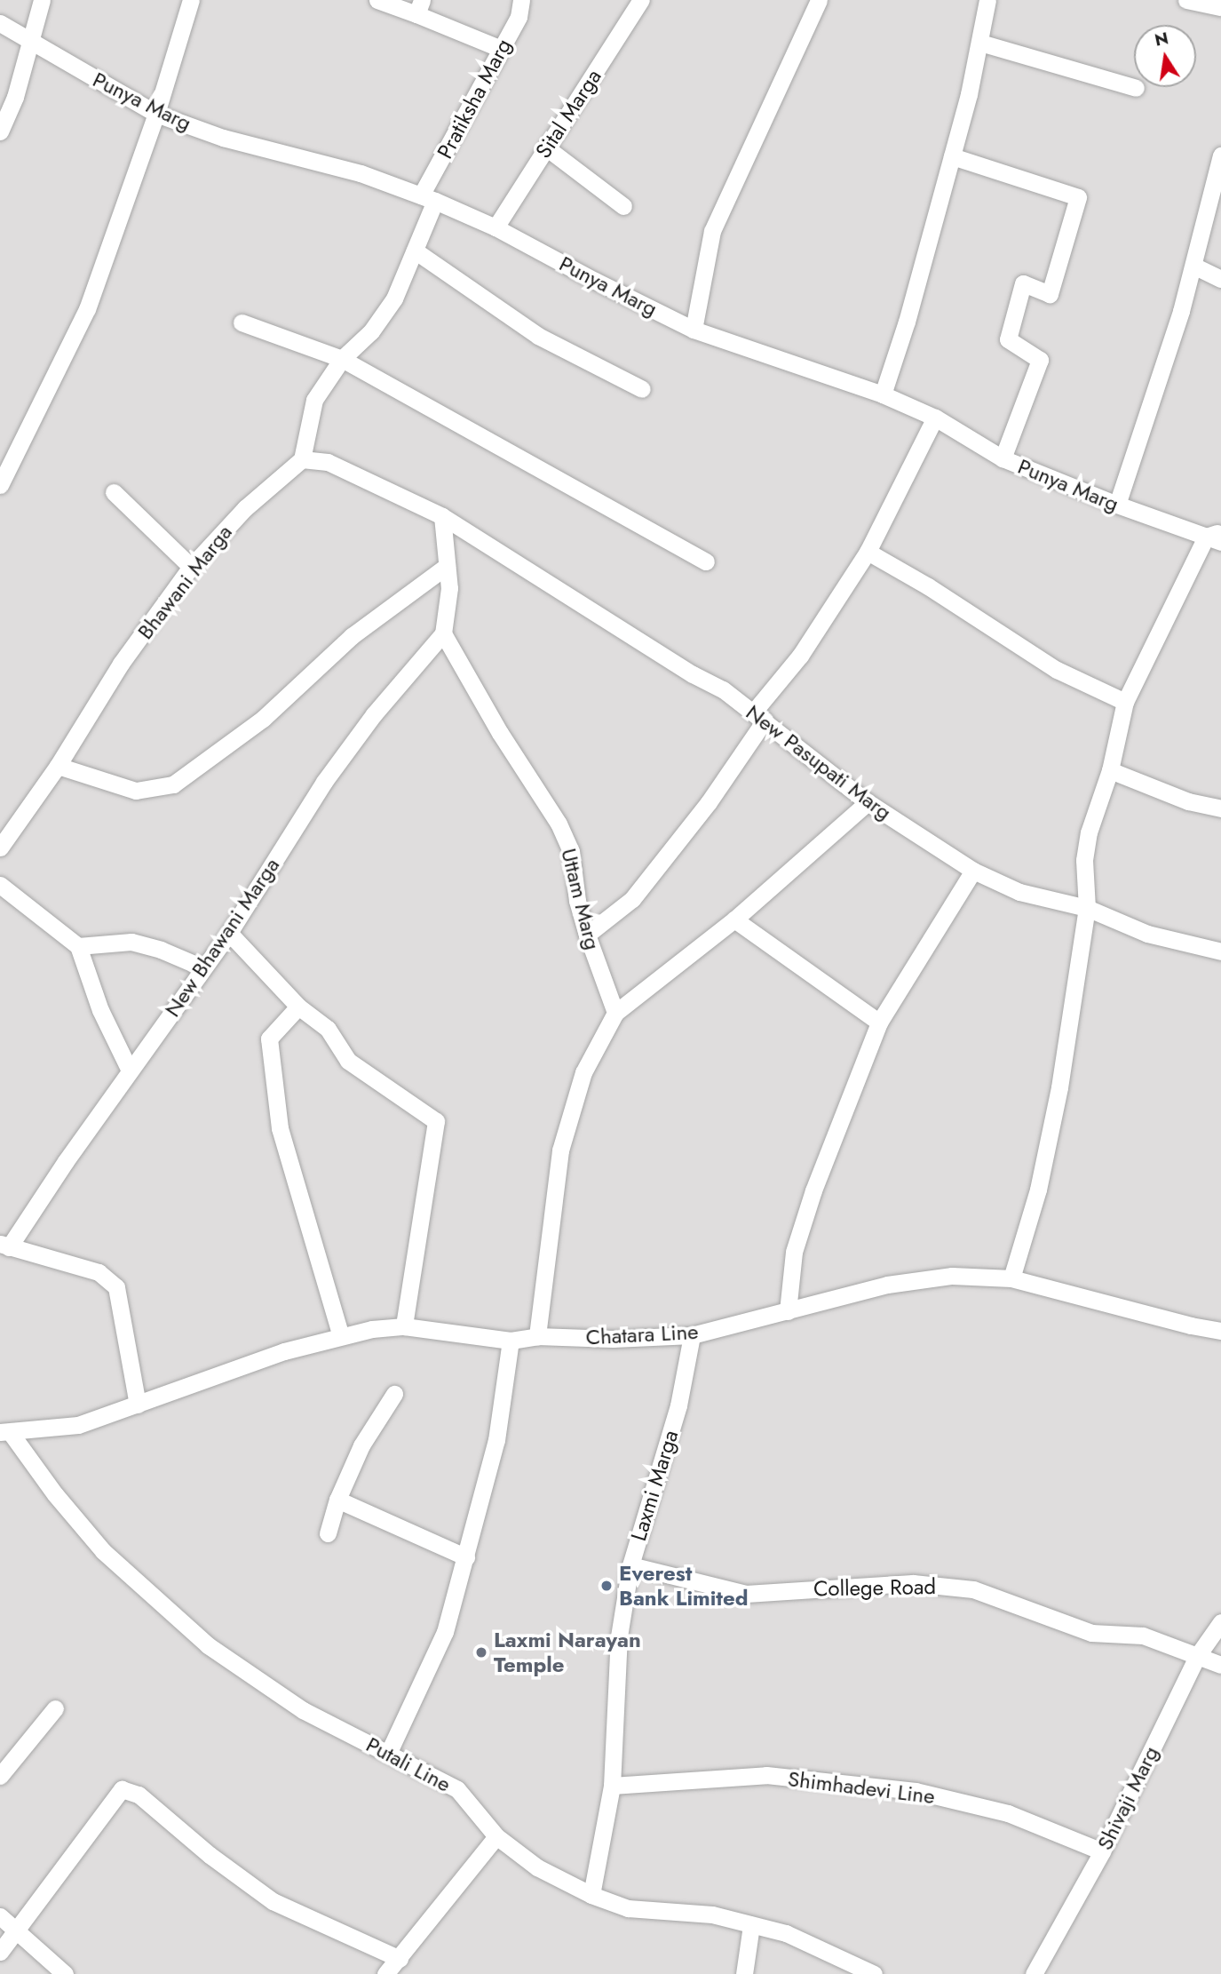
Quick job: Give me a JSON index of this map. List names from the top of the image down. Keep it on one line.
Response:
{"streets":{"street":["Pratiksha Marg","Punya Marg","Sital Marga","Bhawani Marga","New Pasupati Marg","Uttam Marg","New Bhawani Marga","Chatara Line","Laxmi Marga","College Road","Putali Line","Shimhadevi Line","Shivaji Marg"]},"crossings":[["Pratiksha Marg","Punya Marg"],["Pratiksha Marg","Bhawani Marga"],["Punya Marg","Sital Marga"],["Uttam Marg","New Bhawani Marga"],["Chatara Line","Laxmi Marga"],["Chatara Line","Putali Line"],["Laxmi Marga","College Road"],["Laxmi Marga","Putali Line"],["Laxmi Marga","Shimhadevi Line"],["College Road","Shivaji Marg"],["Shimhadevi Line","Shivaji Marg"]],"places":["Everest Bank Limited","Laxmi Narayan Temple"],"north":"top"}
